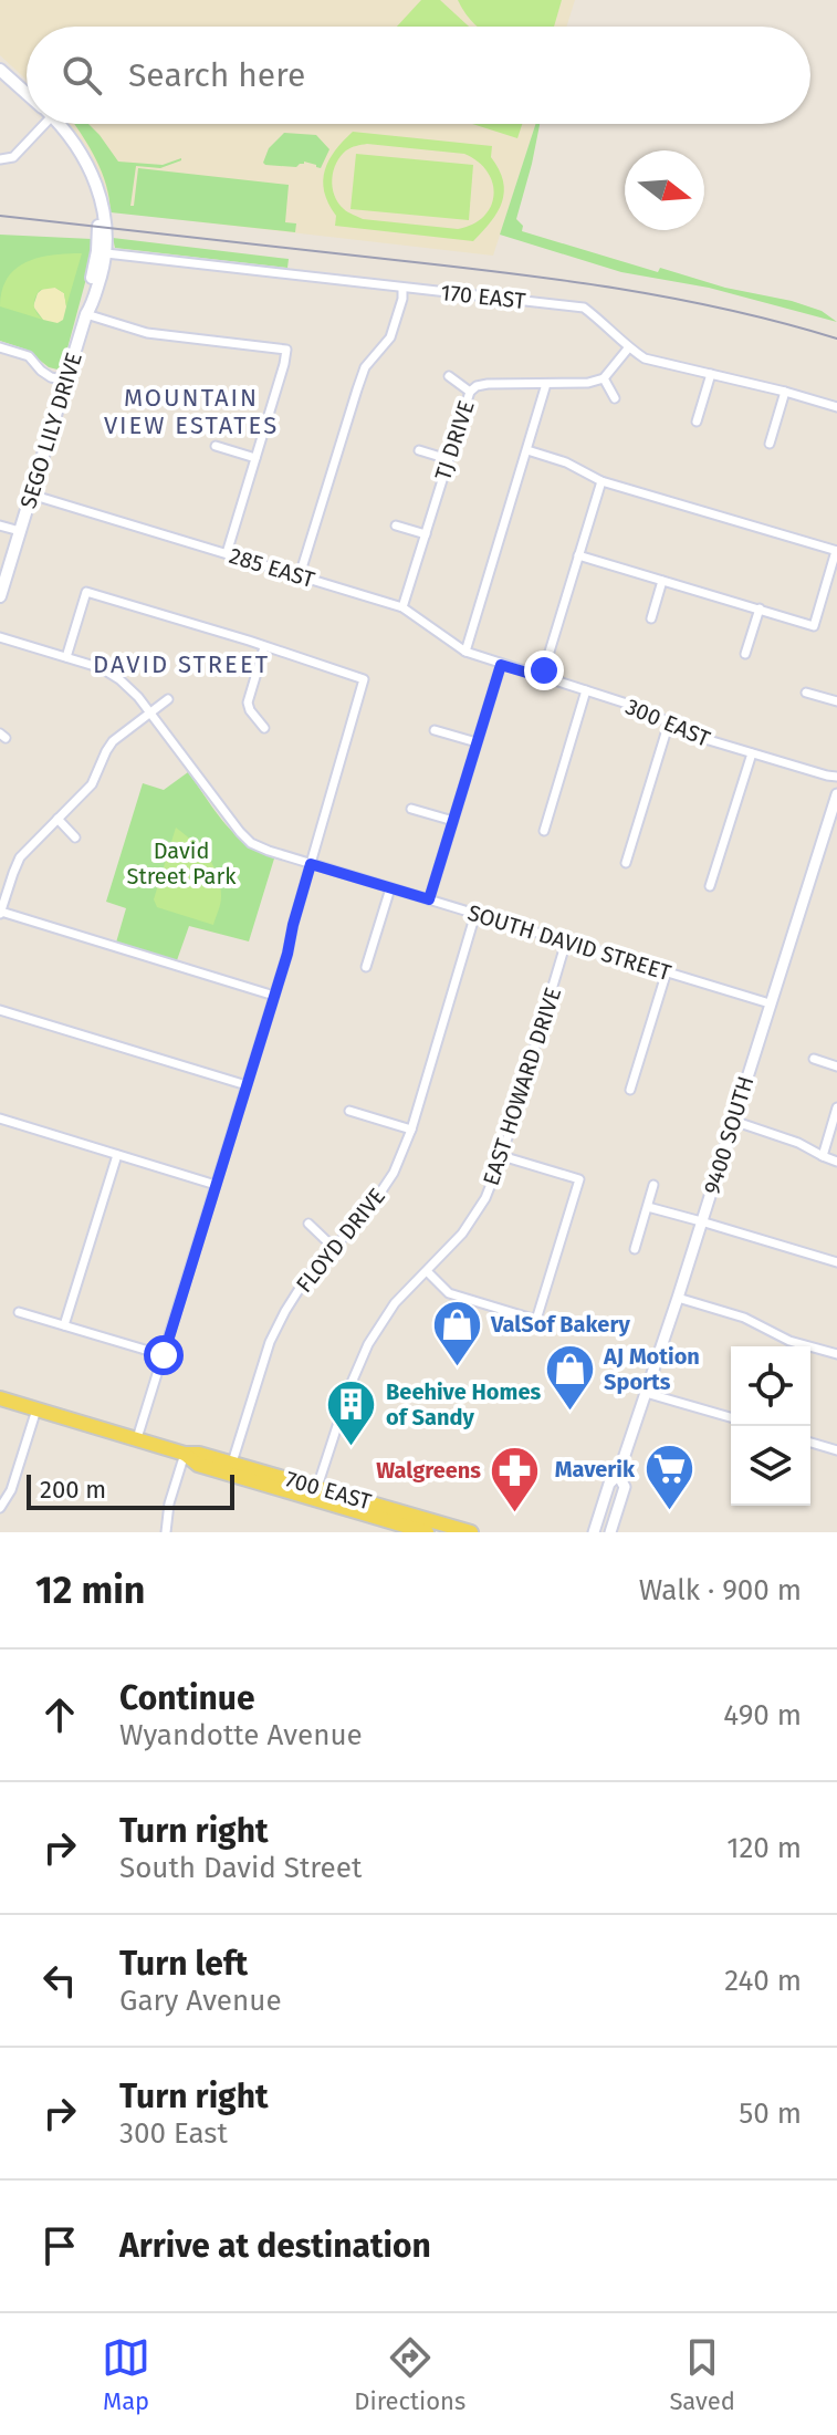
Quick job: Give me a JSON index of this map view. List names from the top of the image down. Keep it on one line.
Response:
{"streets":{"main road":["SEGO LILY DRIVE","700 EAST"],"street":["170 EAST","TJ DRIVE","285 EAST","300 EAST","SOUTH DAVID STREET","EAST HOWARD DRIVE","9400 SOUTH","FLOYD DRIVE"]},"crossings":[["170 EAST","SEGO LILY DRIVE"],["SEGO LILY DRIVE","285 EAST"],["TJ DRIVE","285 EAST"],["285 EAST","300 EAST"],["SOUTH DAVID STREET","EAST HOWARD DRIVE"],["SOUTH DAVID STREET","9400 SOUTH"],["SOUTH DAVID STREET","FLOYD DRIVE"],["EAST HOWARD DRIVE","700 EAST"],["FLOYD DRIVE","700 EAST"]],"districts":["MOUNTAIN VIEW ESTATES","DAVID STREET"],"parks":["David Street Park"],"places":{"shop":["ValSof Bakery","AJ Motion Sports"],"building":["Beehive Homes of Sandy"],"supermarket":["Maverik"],"pharmacy":["Walgreens"]},"scale_bar":"200 m","north":"right","page":{"search":"Search here","scale":"200 m","heading":["12 min","Walk · 900 m"],"list":[["Continue","Wyandotte Avenue","490 m"],["Turn right","South David Street","120 m"],["Turn left","Gary Avenue","240 m"],["Turn right","300 East","50 m"],"Arrive at destination"],"nav":["Map","Directions","Saved"]}}
